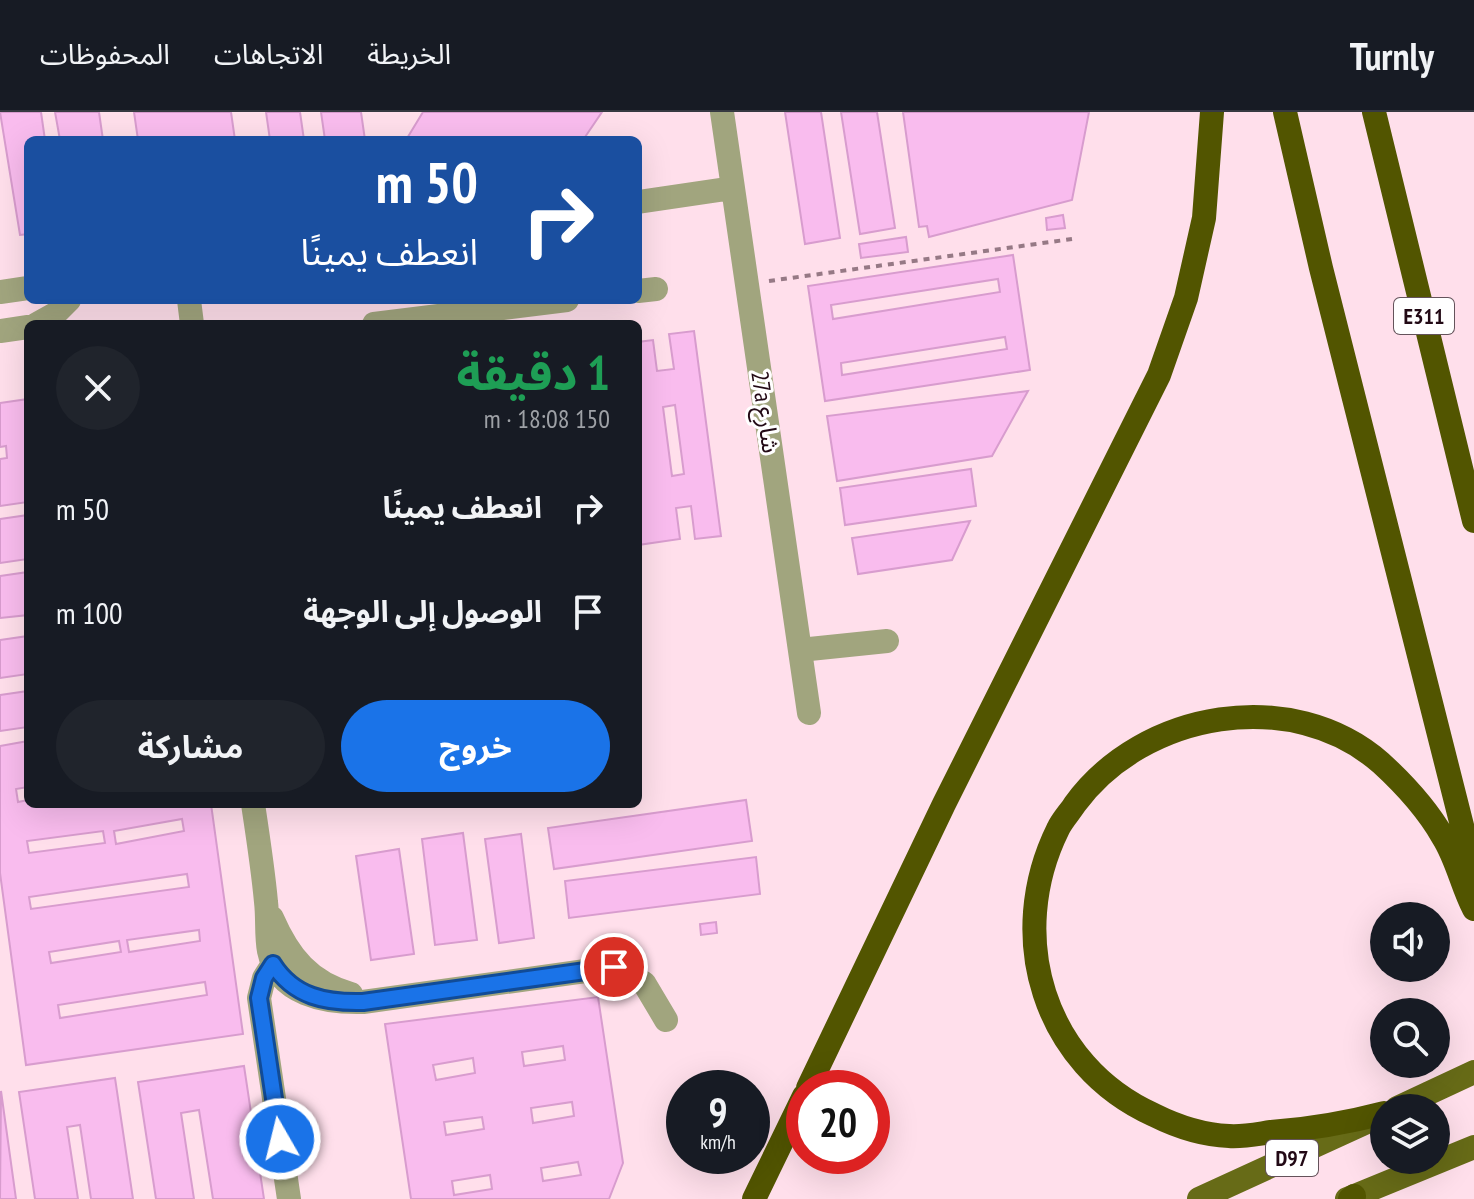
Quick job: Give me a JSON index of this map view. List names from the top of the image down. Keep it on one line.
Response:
{"streets":{"highway":["E311"],"main road":["D97"],"street":["27a شارع"]},"page":{"header":"Turnly","nav":["الخريطة","الاتجاهات","المحفوظات"],"turn":["50 m","انعطف يمينًا"],"heading":["1 دقيقة","150 m · 18:08"],"list":[{"name":"انعطف يمينًا","value":"50 m"},{"name":"الوصول إلى الوجهة","value":"100 m"}],"buttons":["خروج","مشاركة"],"speed":"9 km/h","limit":"20"}}
